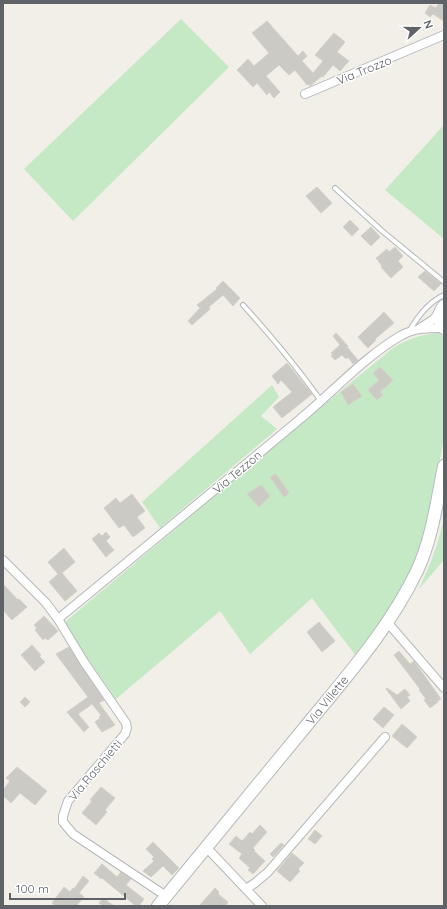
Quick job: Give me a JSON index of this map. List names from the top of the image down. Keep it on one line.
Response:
{"streets":{"street":["Via Trozzo","Via Tezzon","Via Villette","Via Raschietti"]},"crossings":[["Via Tezzon","Via Raschietti"],["Via Villette","Via Raschietti"]],"scale_bar":"100 m","north":"right"}
